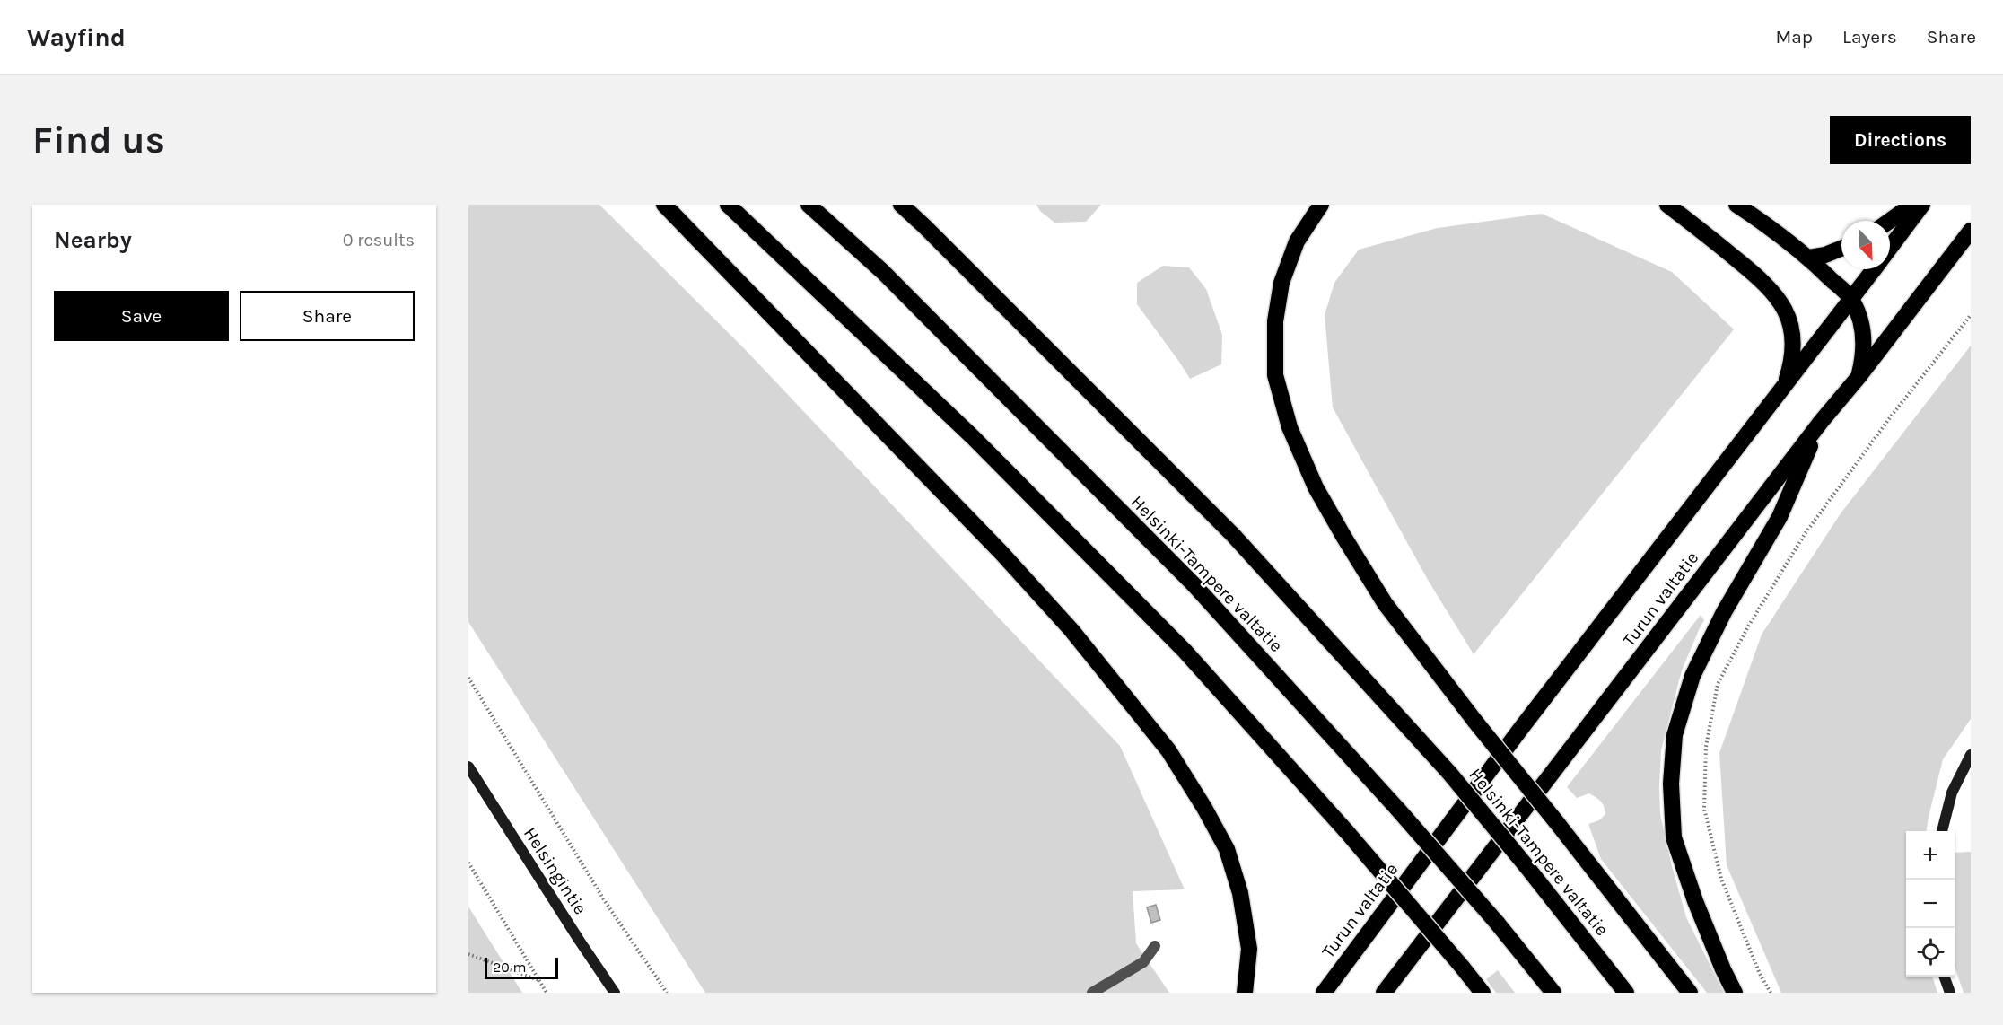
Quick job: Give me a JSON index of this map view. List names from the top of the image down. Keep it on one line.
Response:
{"streets":{"highway":["Helsinki-Tampere valtatie","Turun valtatie"],"main road":["Helsingintie"]},"scale_bar":"20 m","north":"bottom right","page":{"header":"Wayfind","nav":["Map","Layers","Share"],"buttons":["Directions",["Save","Share"]],"title":"Find us","heading":["Nearby","0 results"],"map_buttons":["+","−"],"scale":"20 m"}}
